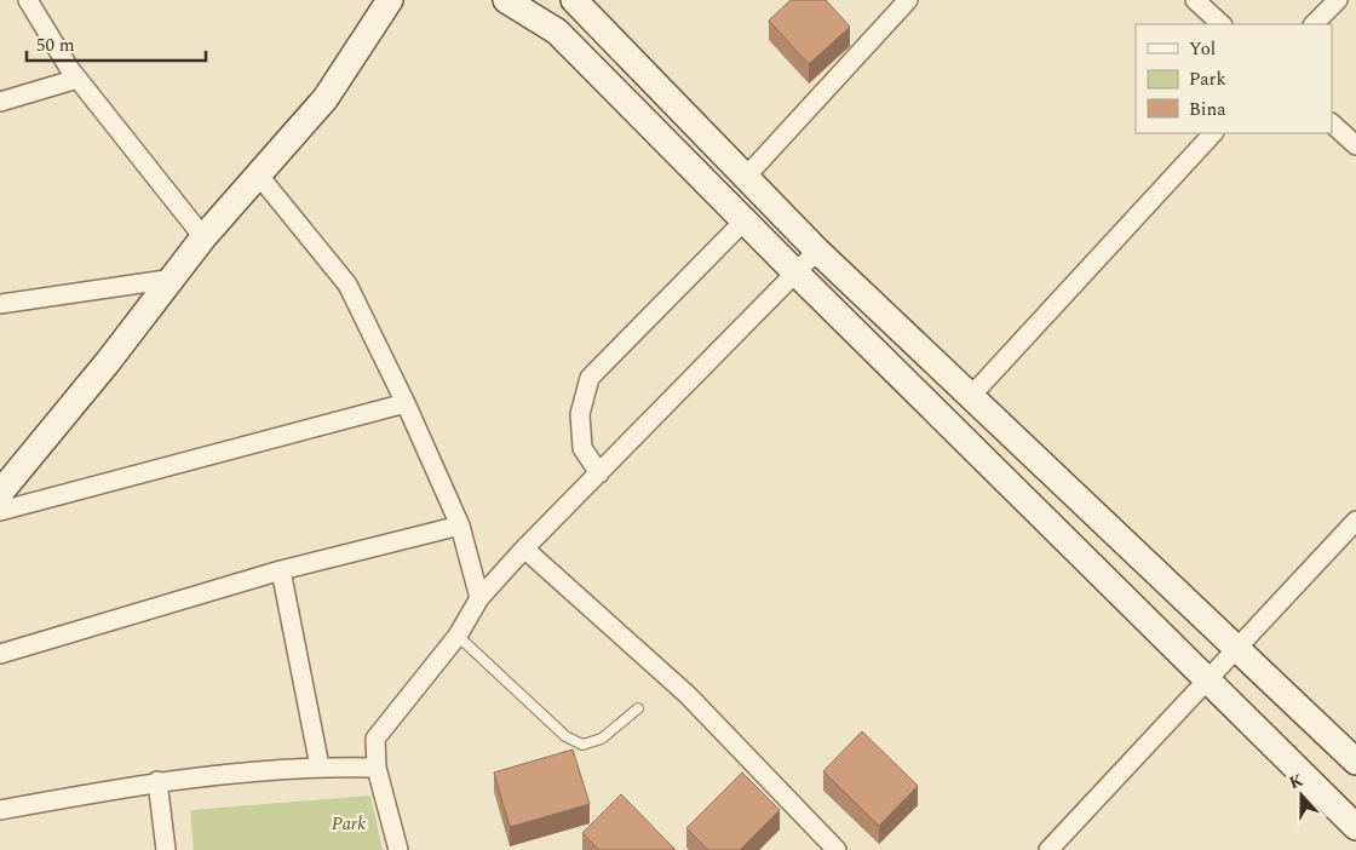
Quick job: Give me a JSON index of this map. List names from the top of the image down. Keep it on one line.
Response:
{"parks":["Park"],"legend":["Yol","Park","Bina"],"scale_bar":"50 m","north":"top"}
